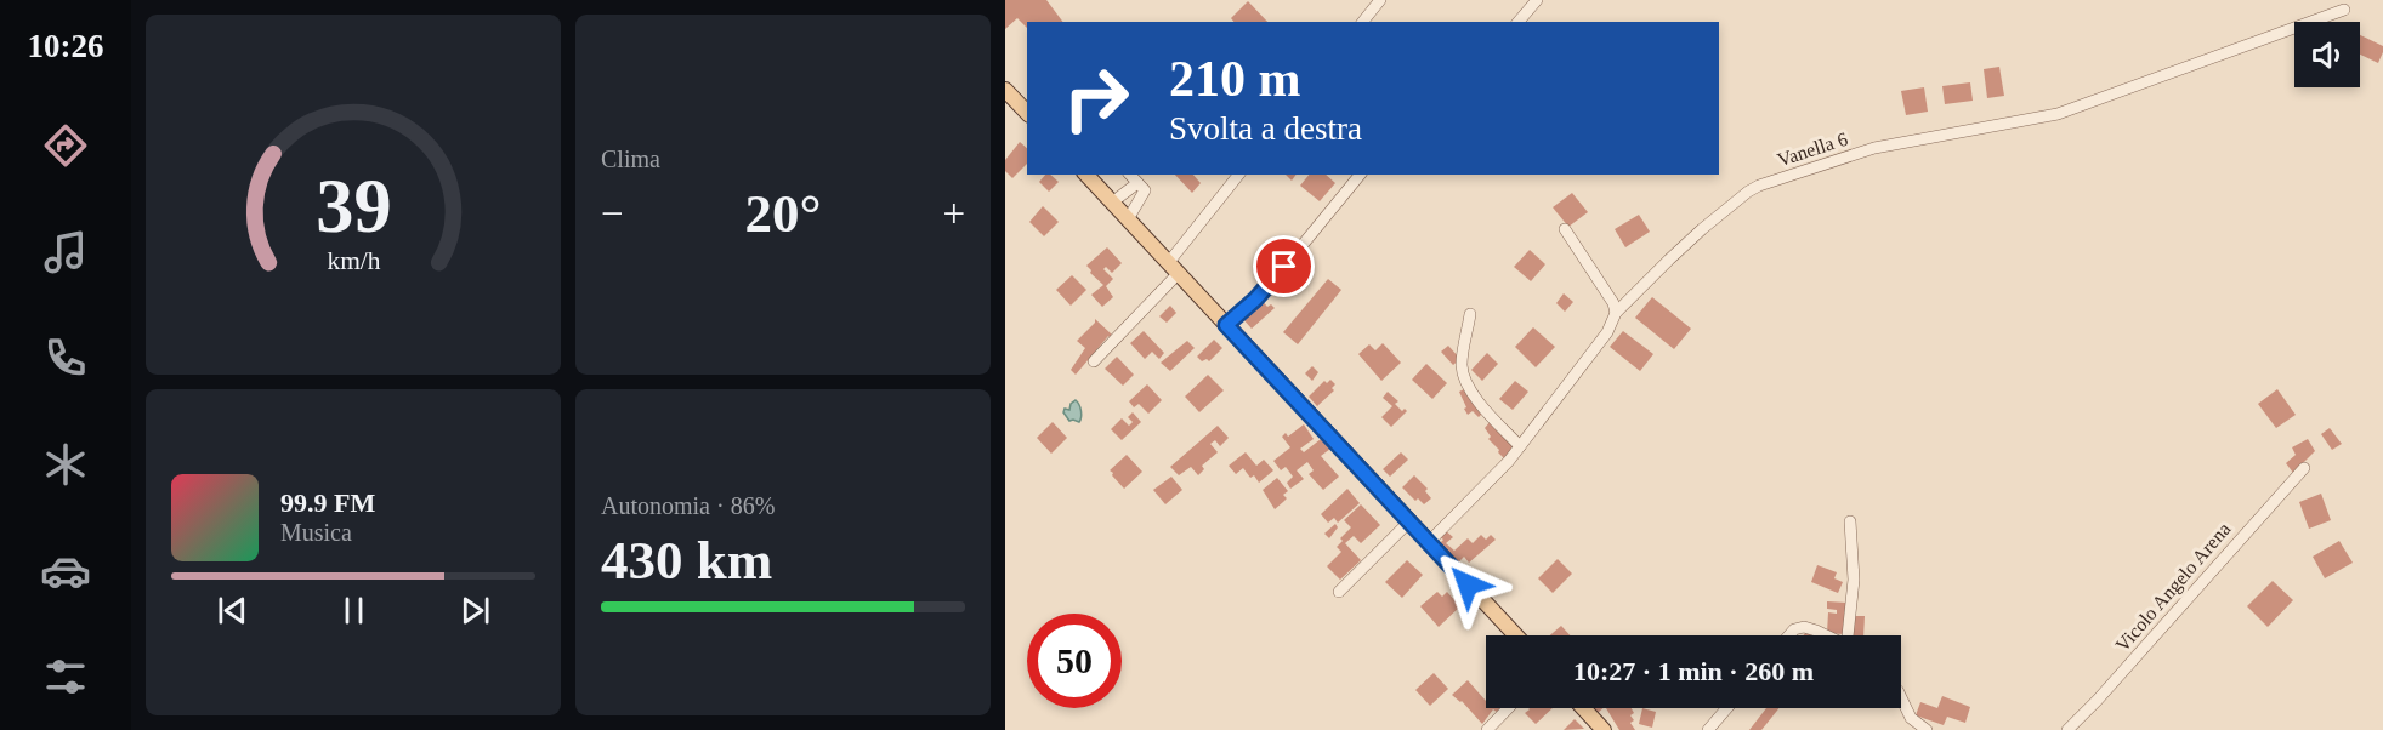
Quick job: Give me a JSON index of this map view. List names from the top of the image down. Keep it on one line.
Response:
{"streets":{"street":["Vanella 6","Vicolo Angelo Arena"]},"page":{"tabs":"10:26","tile":["Clima",["Autonomia · 86%","430 km"]],"turn":["210 m","Svolta a destra"],"heat":["−","20°","+"],"song":["99.9 FM","Musica"],"limit":"50","trip":"10:27 · 1 min · 260 m","gauge":["39","km/h"]}}
